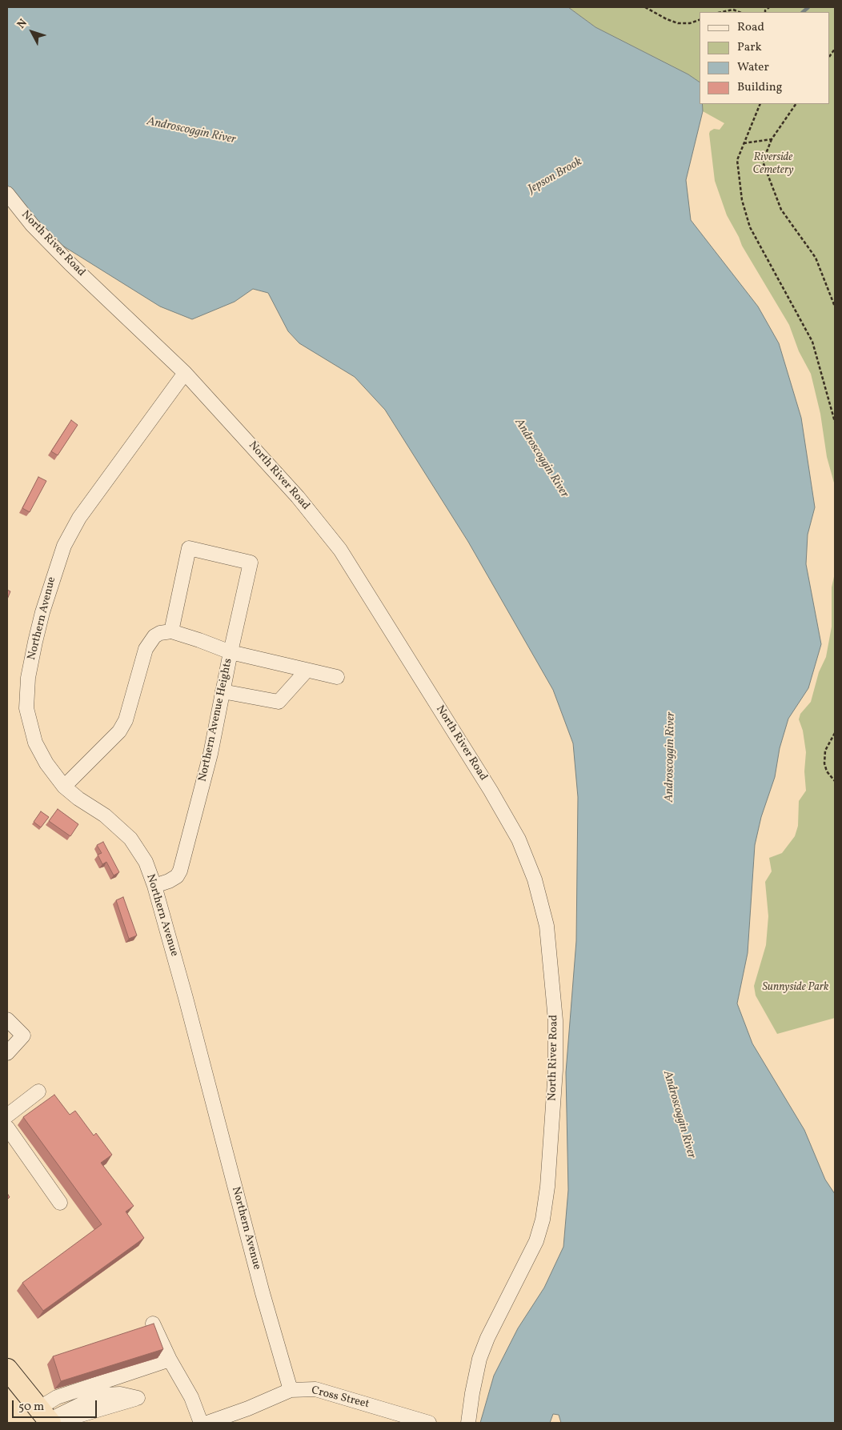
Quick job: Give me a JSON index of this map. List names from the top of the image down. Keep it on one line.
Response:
{"streets":{"street":["North River Road","Northern Avenue","Northern Avenue Heights","Cross Street"]},"crossings":[["North River Road","Northern Avenue"],["Northern Avenue","Northern Avenue Heights"],["Northern Avenue","Cross Street"]],"water":["Androscoggin River","Jepson Brook"],"parks":["Riverside Cemetery","Sunnyside Park"],"legend":["Road","Park","Water","Building"],"scale_bar":"50 m","north":"top left"}
